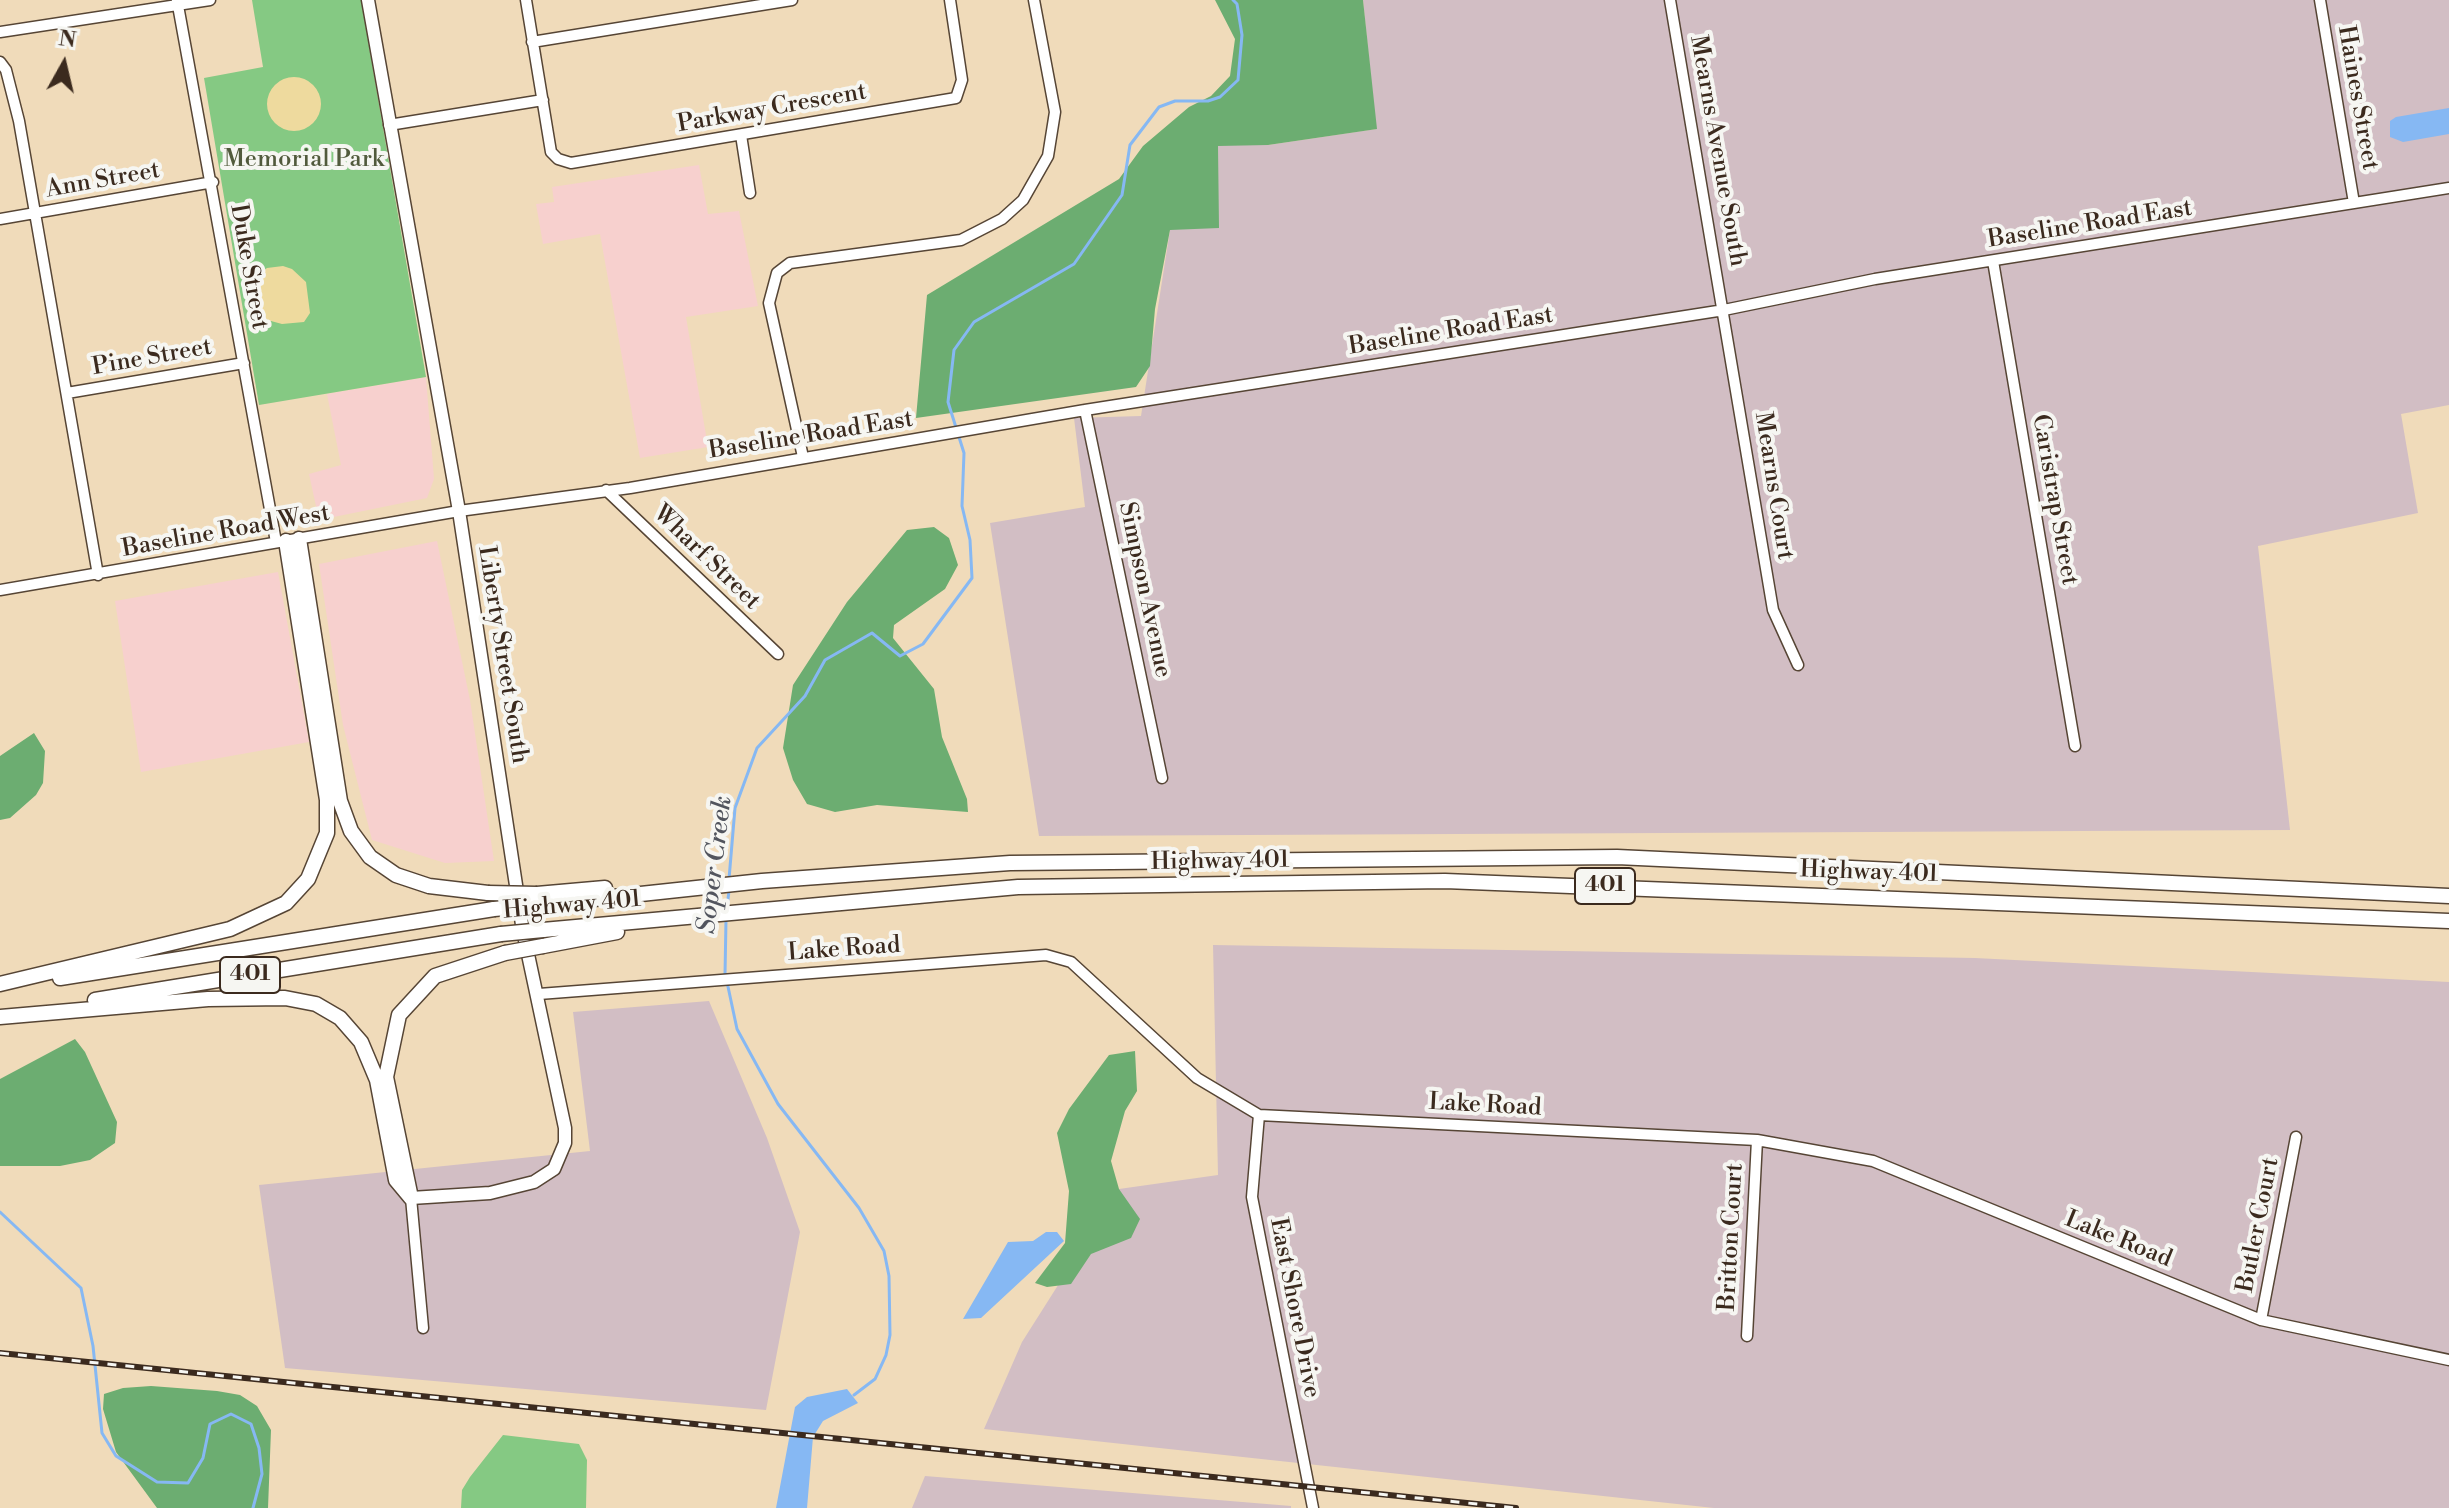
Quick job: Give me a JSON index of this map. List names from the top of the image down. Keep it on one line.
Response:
{"streets":{"highway":["Highway 401","401"],"main road":["Liberty Street South"],"street":["Haines Street","Parkway Crescent","Mearns Avenue South","Ann Street","Baseline Road East","Duke Street","Pine Street","Mearns Court","Caristrap Street","Baseline Road West","Wharf Street","Simpson Avenue","Lake Road","Butler Court","Britton Court","East Shore Drive"]},"crossings":[["Haines Street","Baseline Road East"],["Mearns Avenue South","Baseline Road East"],["Mearns Avenue South","Mearns Court"],["Ann Street","Duke Street"],["Baseline Road East","Mearns Court"],["Baseline Road East","Caristrap Street"],["Baseline Road East","Baseline Road West"],["Baseline Road East","Wharf Street"],["Baseline Road East","Simpson Avenue"],["Baseline Road East","Liberty Street South"],["Duke Street","Pine Street"],["Duke Street","Baseline Road West"],["Baseline Road West","Liberty Street South"],["Liberty Street South","Lake Road"],["Lake Road","Butler Court"],["Lake Road","Britton Court"],["Lake Road","East Shore Drive"]],"water":["Soper Creek"],"parks":["Memorial Park"],"north":"top"}
